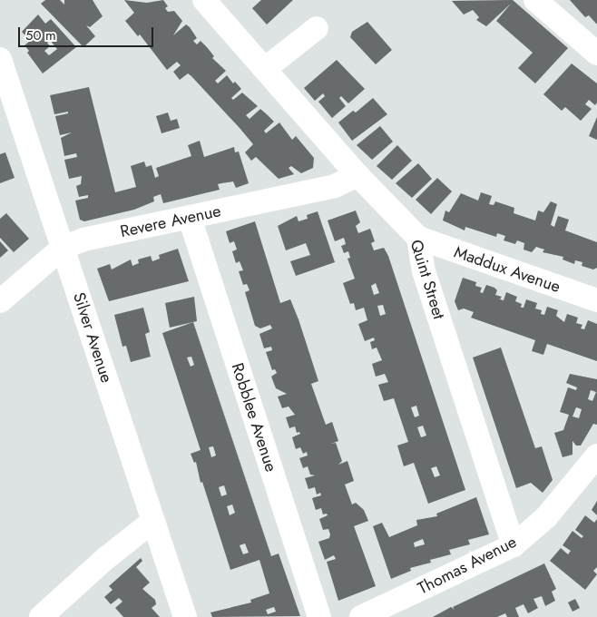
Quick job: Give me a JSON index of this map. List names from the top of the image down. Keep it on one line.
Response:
{"streets":{"street":["Revere Avenue","Maddux Avenue","Quint Street","Silver Avenue","Robblee Avenue","Thomas Avenue"]},"crossings":[["Revere Avenue","Quint Street"],["Revere Avenue","Silver Avenue"],["Revere Avenue","Robblee Avenue"],["Maddux Avenue","Quint Street"],["Quint Street","Thomas Avenue"]],"scale_bar":"50 m"}
